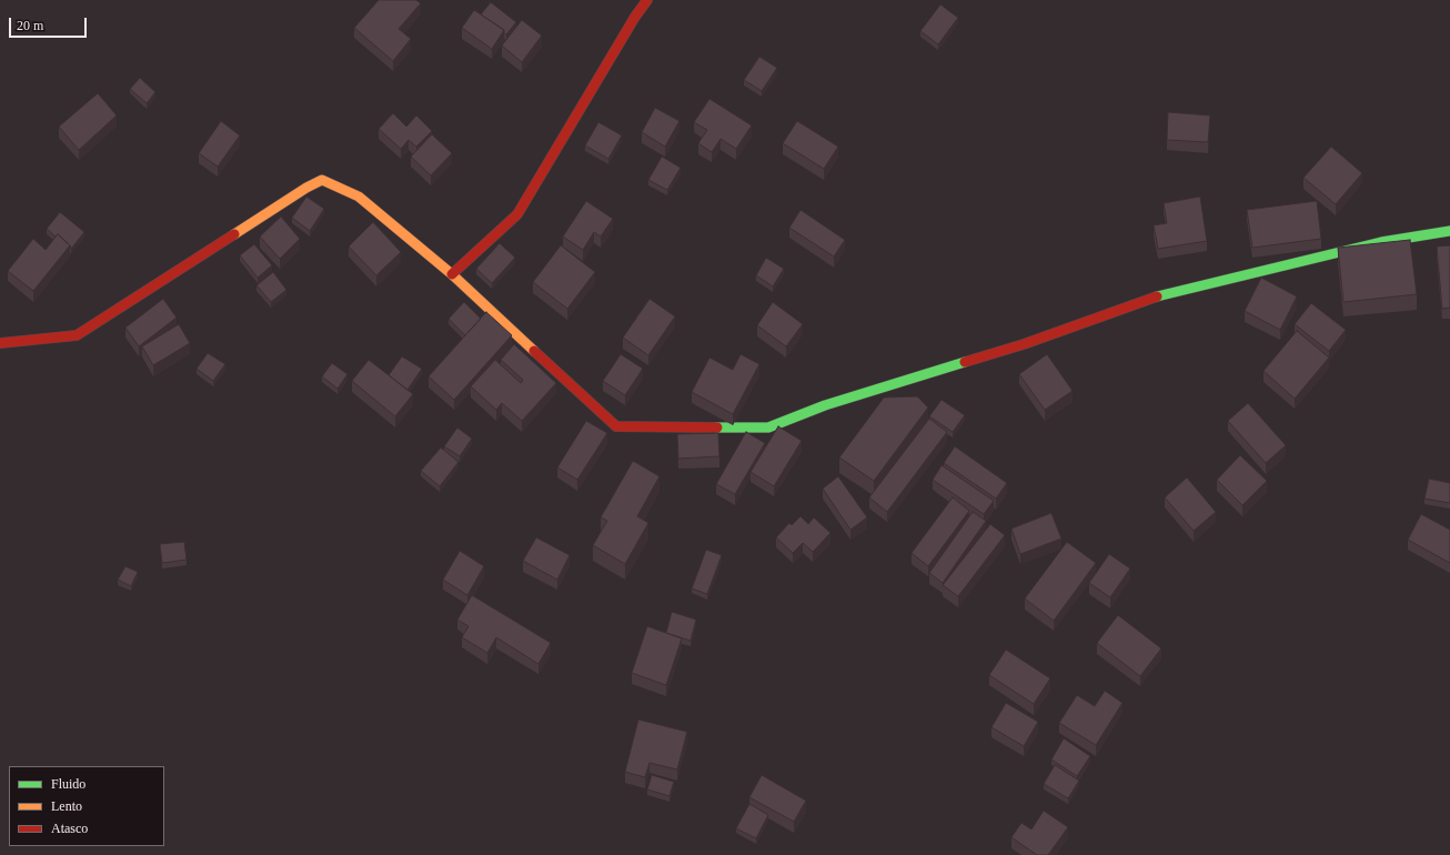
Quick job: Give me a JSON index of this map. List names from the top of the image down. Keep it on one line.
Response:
{"legend":["Fluido","Lento","Atasco"],"scale_bar":"20 m"}
